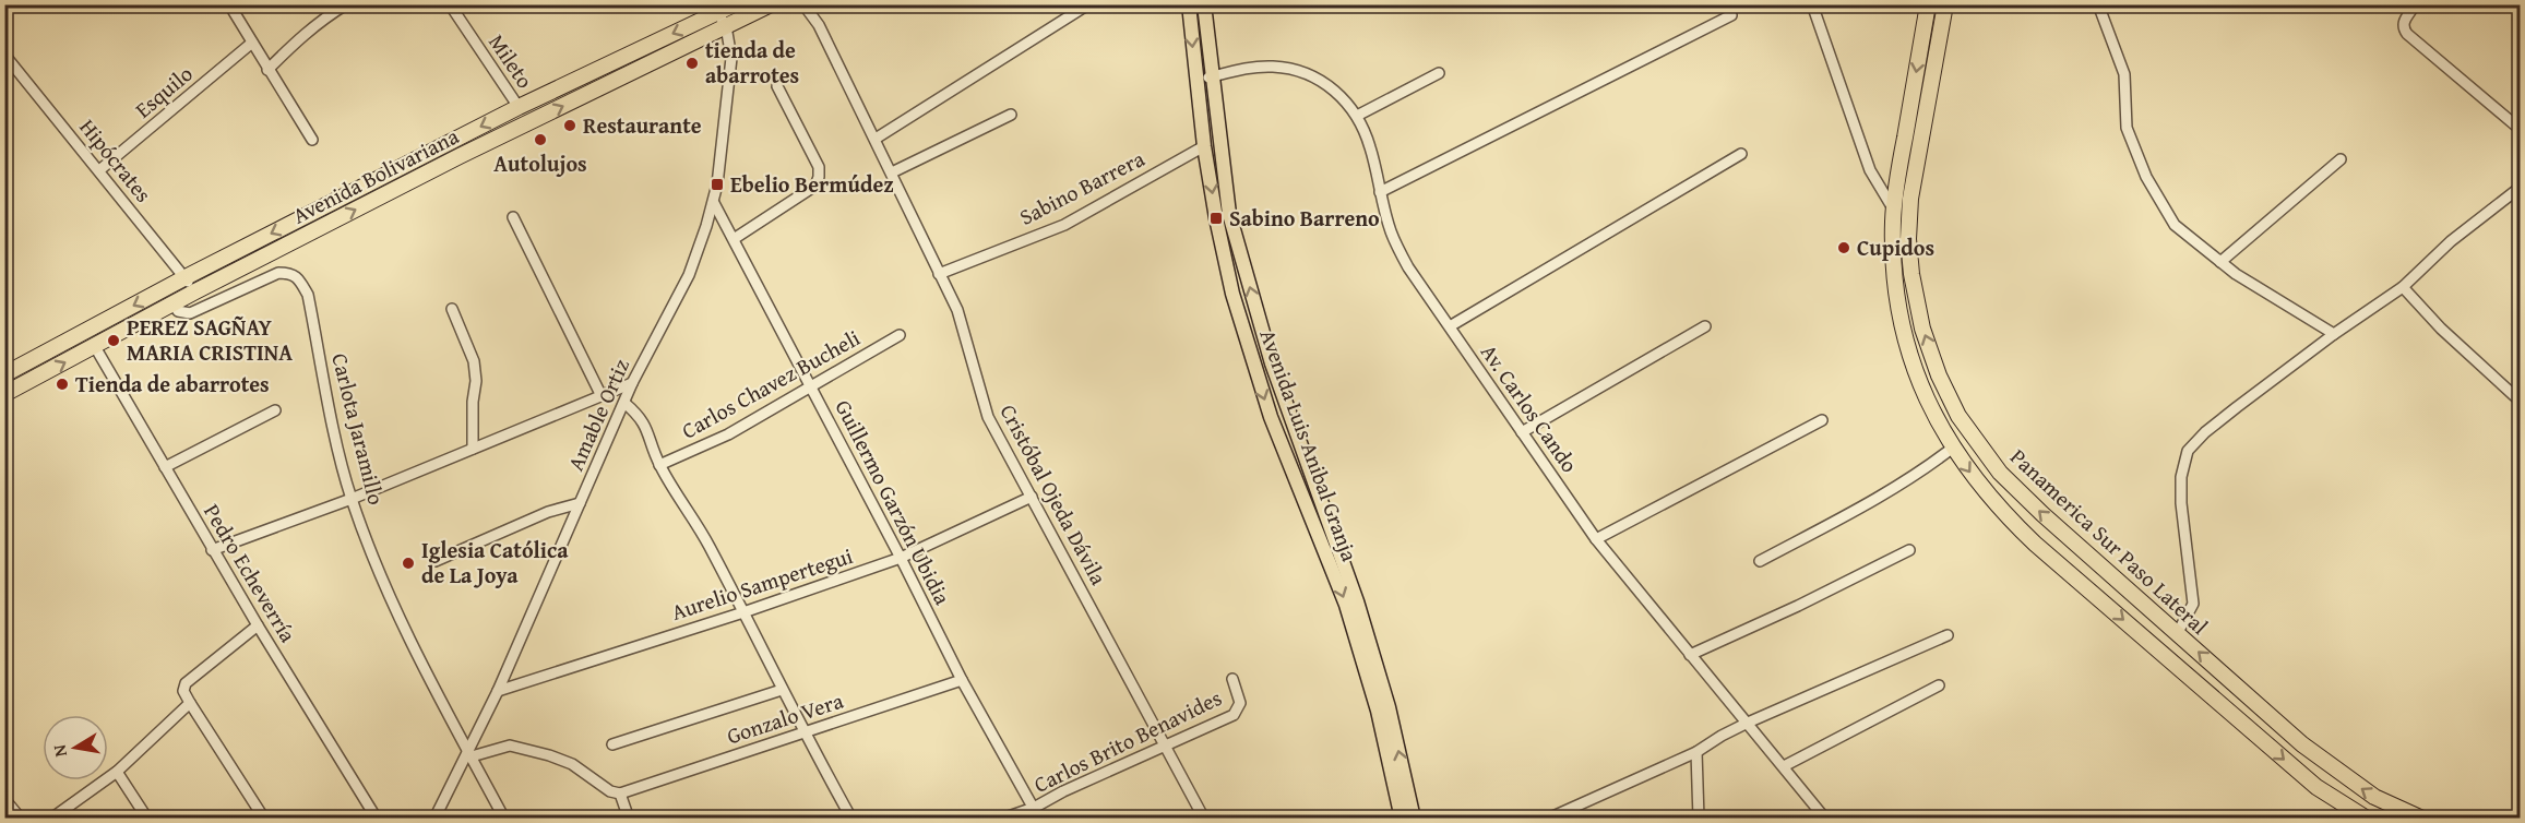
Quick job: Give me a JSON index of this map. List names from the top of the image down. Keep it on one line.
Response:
{"streets":{"highway":["Avenida Bolivariana","Panamerica Sur Paso Lateral"],"main road":["Avenida Luis Anibal Granja"],"street":["Mileto","Esquilo","Hipócrates","Sabino Barrera","Carlos Chavez Bucheli","Av. Carlos Cando","Amable Ortiz","Carlota Jaramillo","Cristóbal Ojeda Dávila","Guillermo Garzón Ubidia","Pedro Echeverría","Aurelio Sampertegui","Gonzalo Vera","Carlos Brito Benavides"]},"crossings":[["Mileto","Avenida Bolivariana"],["Esquilo","Hipócrates"],["Hipócrates","Avenida Bolivariana"],["Avenida Bolivariana","Amable Ortiz"],["Avenida Bolivariana","Carlota Jaramillo"],["Avenida Bolivariana","Pedro Echeverría"],["Sabino Barrera","Avenida Luis Anibal Granja"],["Sabino Barrera","Cristóbal Ojeda Dávila"],["Carlos Chavez Bucheli","Guillermo Garzón Ubidia"],["Av. Carlos Cando","Avenida Luis Anibal Granja"],["Amable Ortiz","Carlota Jaramillo"],["Amable Ortiz","Guillermo Garzón Ubidia"],["Amable Ortiz","Aurelio Sampertegui"],["Cristóbal Ojeda Dávila","Aurelio Sampertegui"],["Cristóbal Ojeda Dávila","Carlos Brito Benavides"],["Guillermo Garzón Ubidia","Aurelio Sampertegui"],["Guillermo Garzón Ubidia","Gonzalo Vera"],["Guillermo Garzón Ubidia","Carlos Brito Benavides"]],"places":{"other":["tienda de abarrotes","Restaurante","Autolujos","Cupidos","PEREZ SAGÑAY MARIA CRISTINA","Tienda de abarrotes","Iglesia Católica de La Joya"],"transit":["Ebelio Bermúdez","Sabino Barreno"]},"north":"left"}
